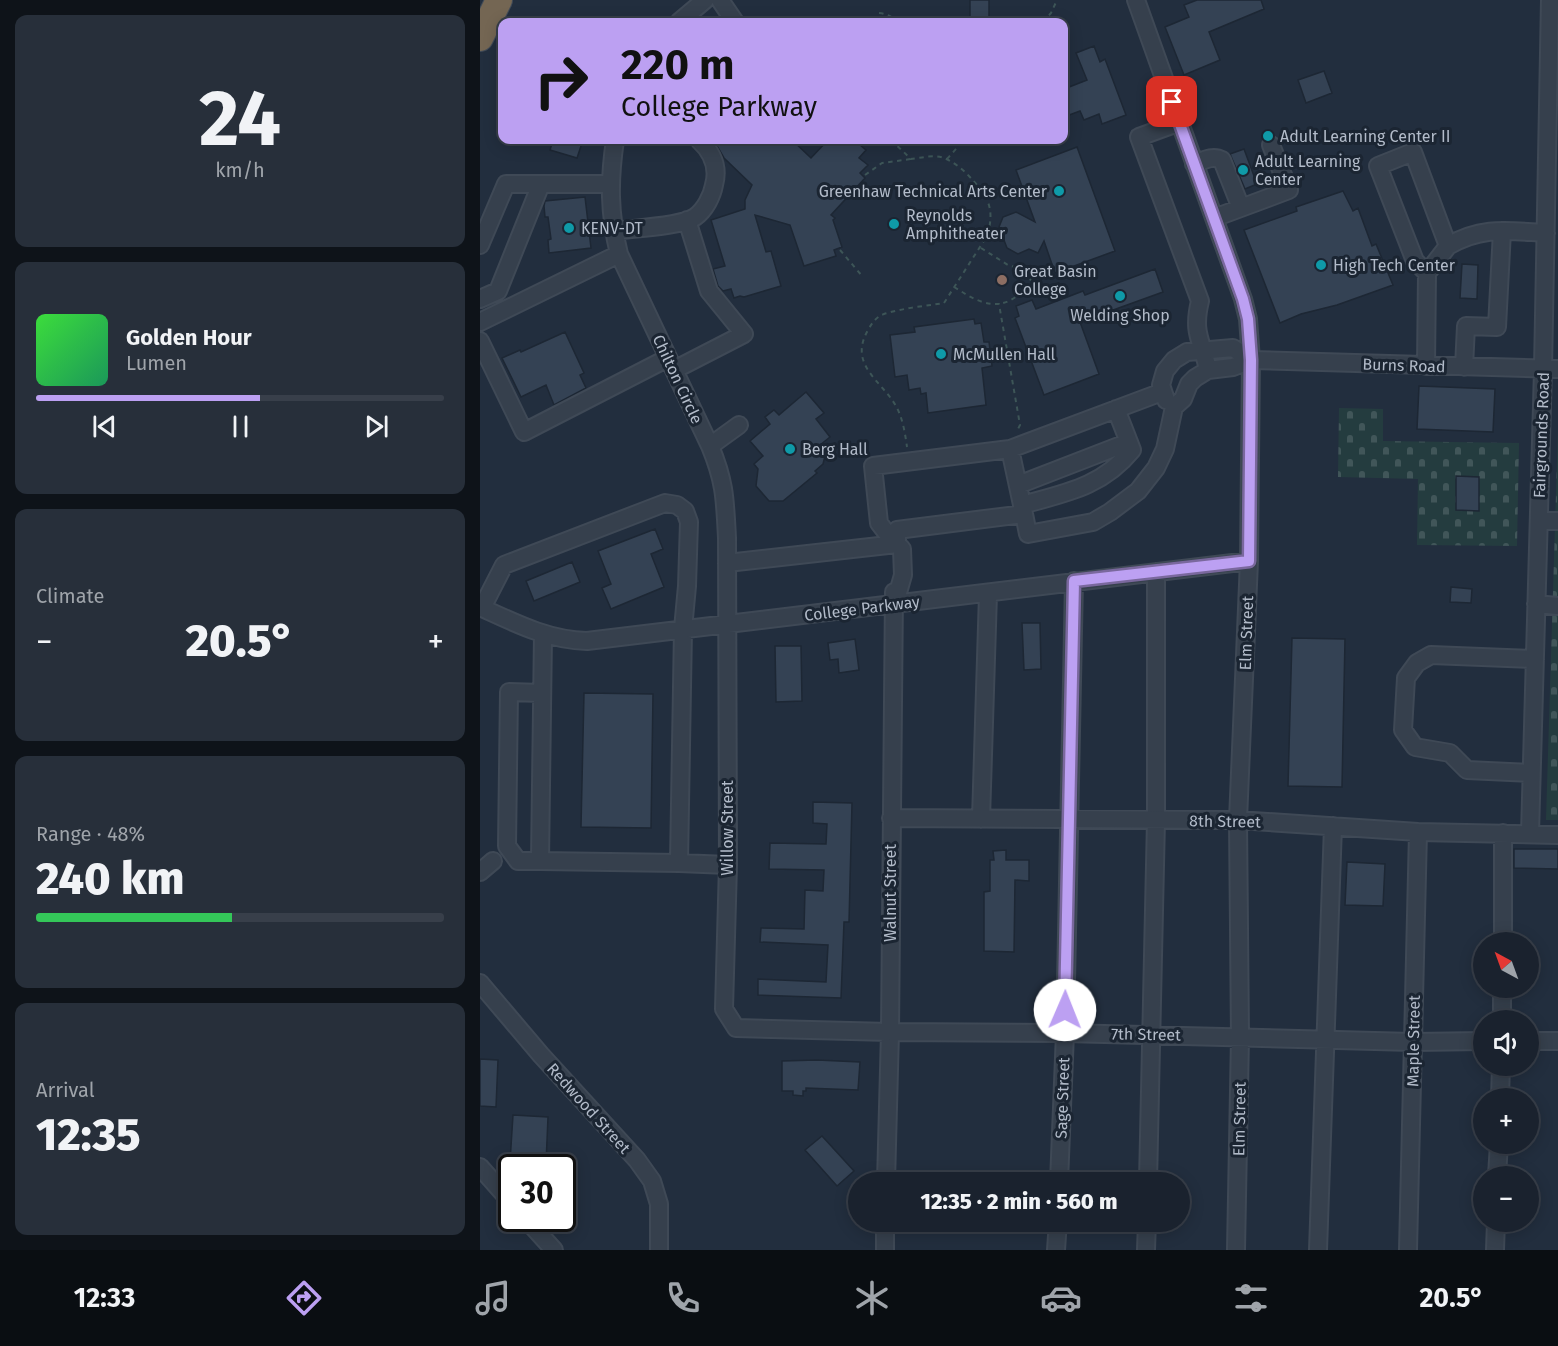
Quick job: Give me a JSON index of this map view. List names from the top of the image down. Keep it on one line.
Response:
{"streets":{"street":["Burns Road","Chilton Circle","Fairgrounds Road","College Parkway","Elm Street","8th Street","Willow Street","Walnut Street","7th Street","Maple Street","Sage Street","Redwood Street"]},"crossings":[["Burns Road","Fairgrounds Road"],["Burns Road","Elm Street"],["Chilton Circle","College Parkway"],["Chilton Circle","Willow Street"],["Fairgrounds Road","8th Street"],["College Parkway","Elm Street"],["College Parkway","Willow Street"],["College Parkway","Walnut Street"],["College Parkway","Sage Street"],["Elm Street","8th Street"],["Elm Street","7th Street"],["8th Street","Walnut Street"],["8th Street","Maple Street"],["8th Street","Sage Street"],["Willow Street","7th Street"],["Walnut Street","7th Street"],["7th Street","Maple Street"],["7th Street","Sage Street"]],"places":["Adult Learning Center II","Adult Learning Center","Greenhaw Technical Arts Center","Reynolds Amphitheater","KENV-DT","High Tech Center","Great Basin College","Welding Shop","McMullen Hall","Berg Hall"],"north":"top left","page":{"tile":[["24","km/h"],"Climate",["Range · 48%","240 km"],["Arrival","12:35"]],"turn":["220 m","College Parkway"],"song":["Golden Hour","Lumen"],"heat":["−","20.5°","+"],"map_buttons":["+","−"],"limit":"30","trip":"12:35 · 2 min · 560 m","tabs":["12:33","20.5°"]}}
